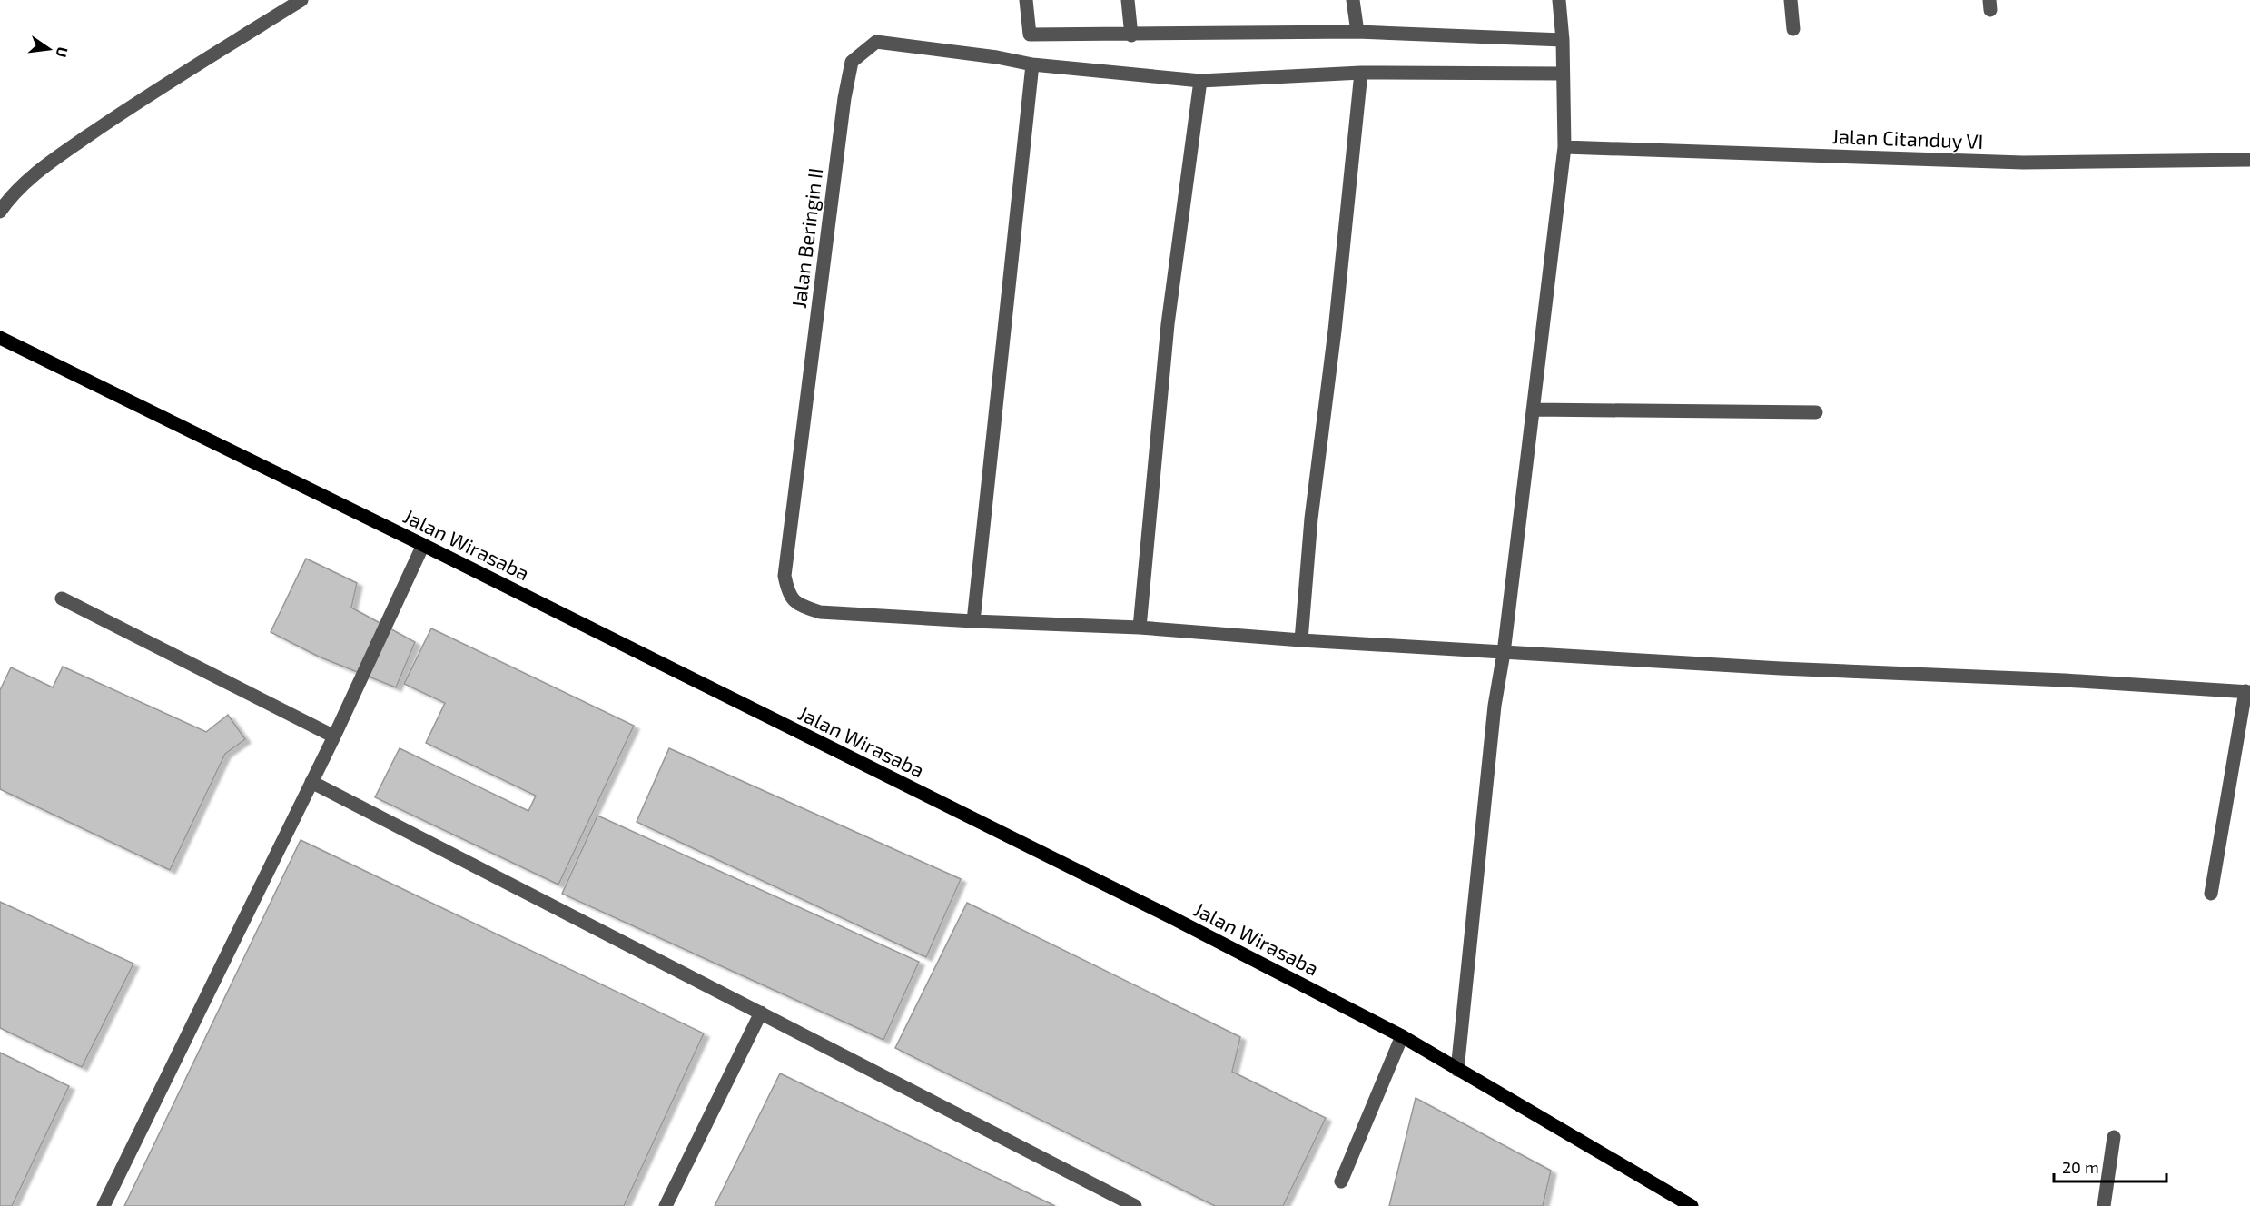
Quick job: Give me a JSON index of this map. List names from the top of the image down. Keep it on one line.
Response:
{"streets":{"main road":["Jalan Wirasaba"],"street":["Jalan Citanduy VI","Jalan Beringin II"]},"scale_bar":"20 m","north":"right"}
